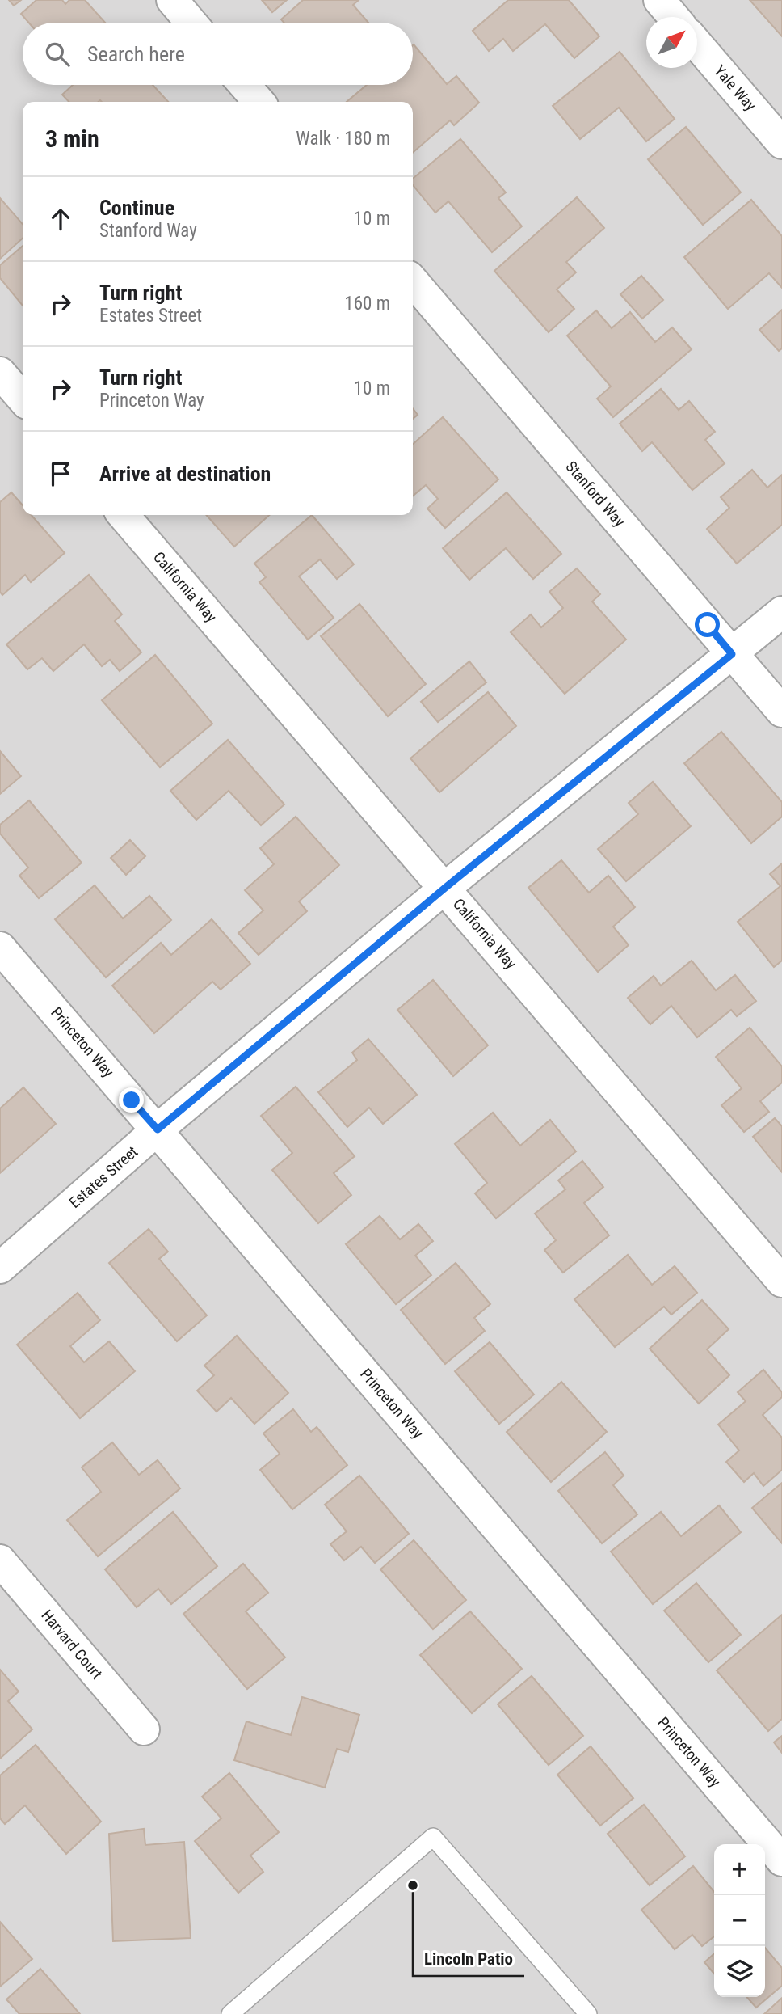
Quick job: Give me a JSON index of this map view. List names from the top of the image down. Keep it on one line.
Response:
{"streets":{"street":["Yale Way","Stanford Way","California Way","Princeton Way","Estates Street","Harvard Court"]},"crossings":[["Stanford Way","Estates Street"],["California Way","Estates Street"],["Princeton Way","Estates Street"]],"places":["Lincoln Patio"],"north":"top right","page":{"search":"Search here","heading":["3 min","Walk · 180 m"],"list":[["Continue","Stanford Way","10 m"],["Turn right","Estates Street","160 m"],["Turn right","Princeton Way","10 m"],"Arrive at destination"],"map_buttons":["+","−"]}}
